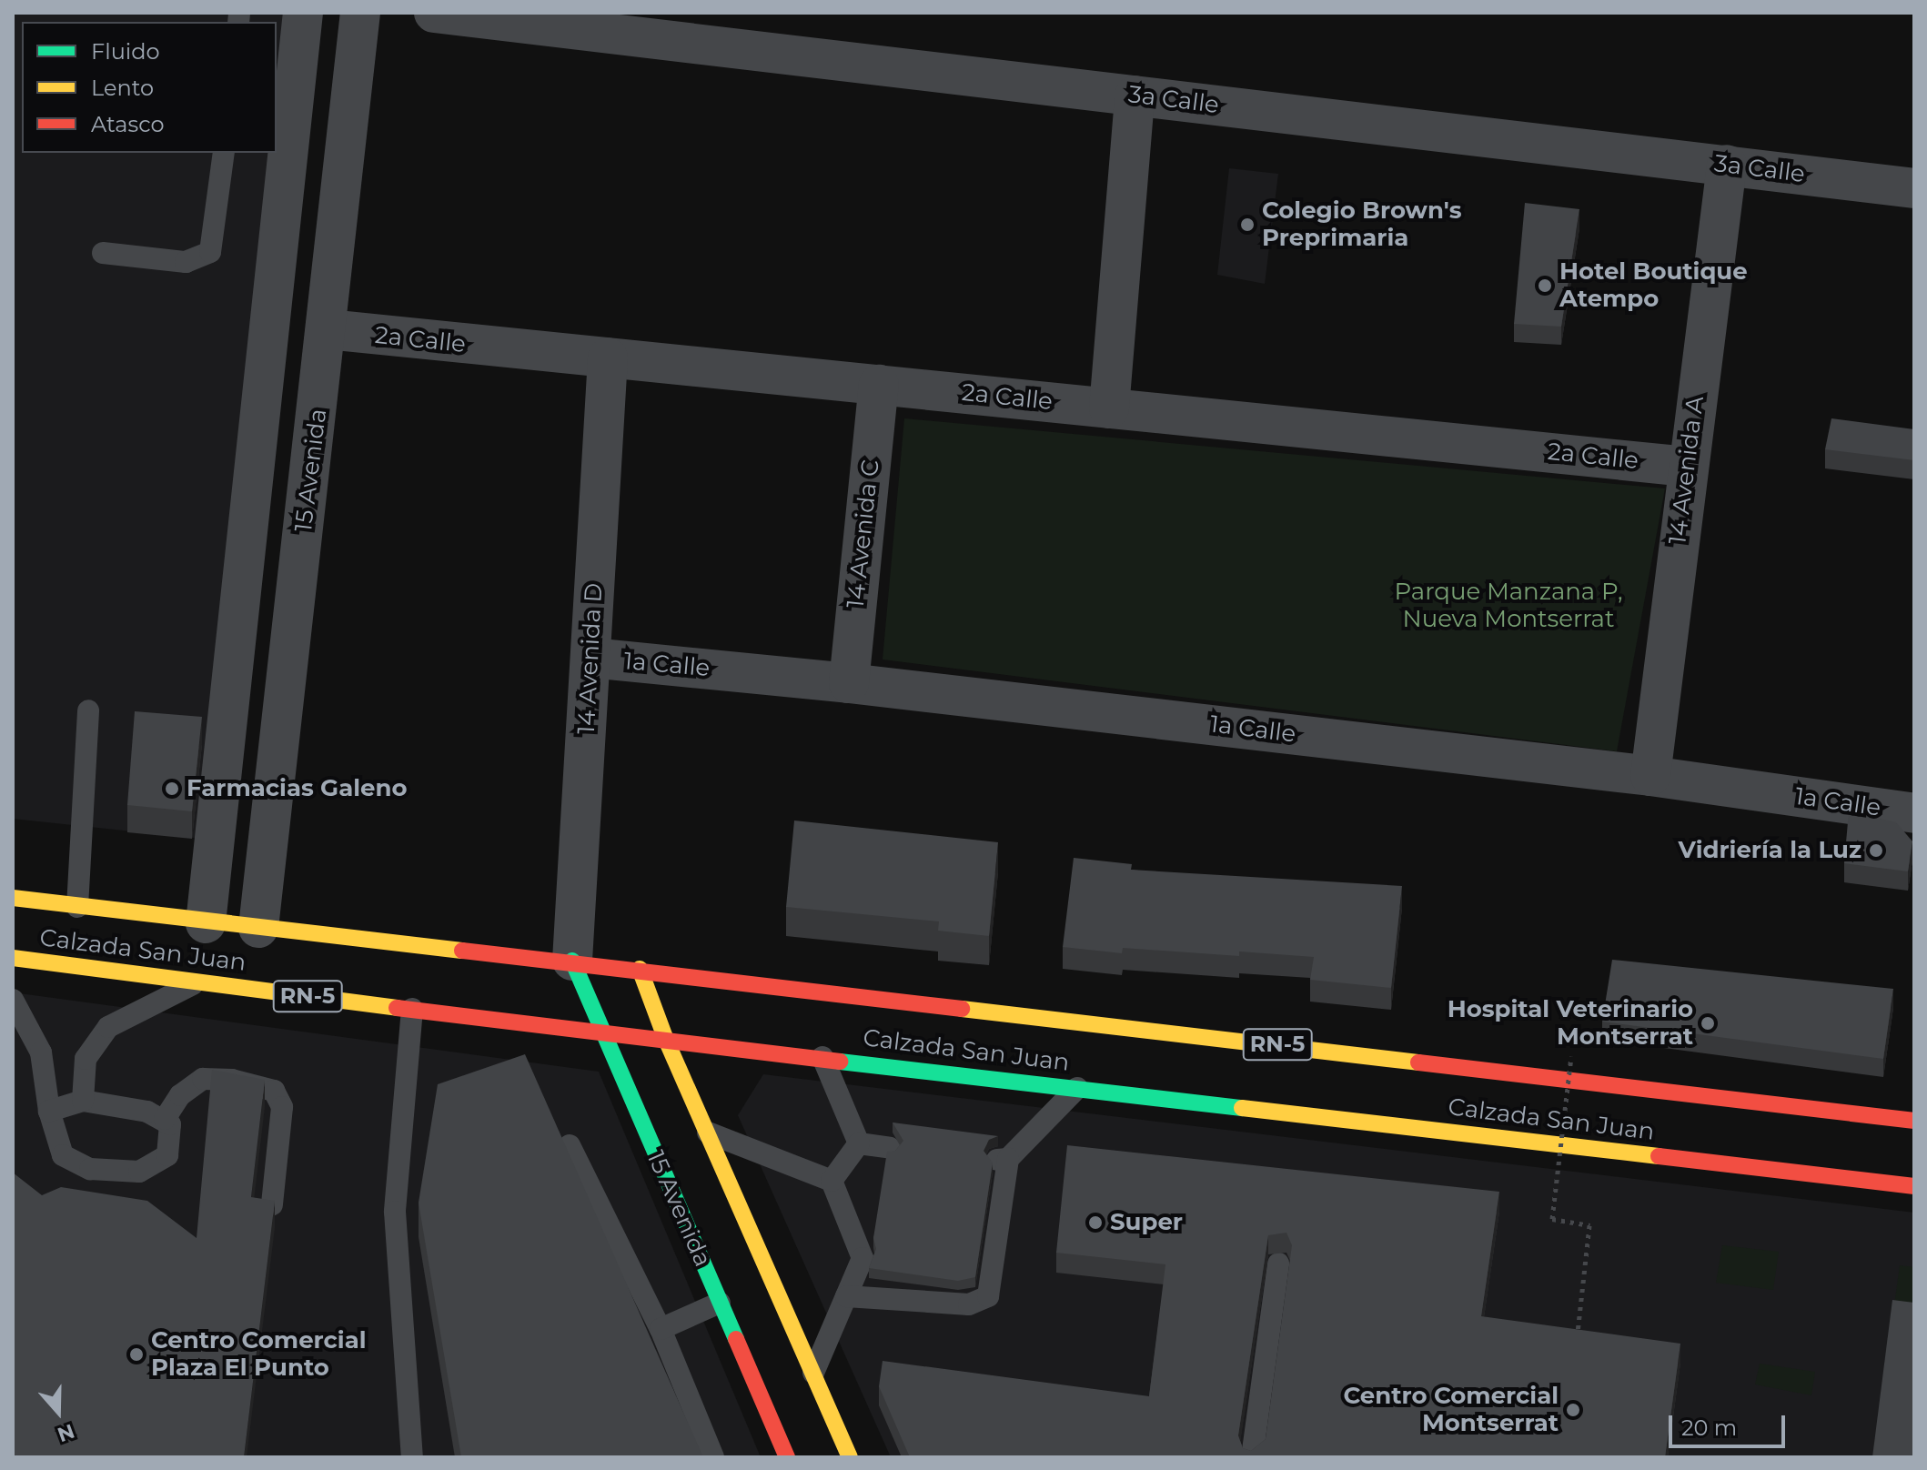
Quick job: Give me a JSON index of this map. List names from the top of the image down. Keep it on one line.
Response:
{"streets":{"main road":["15 Avenida","Calzada San Juan","RN-5"],"street":["3a Calle","2a Calle","14 Avenida A","14 Avenida C","14 Avenida D","1a Calle"]},"crossings":[["3a Calle","14 Avenida A"],["2a Calle","15 Avenida"],["2a Calle","14 Avenida A"],["2a Calle","14 Avenida C"],["2a Calle","14 Avenida D"],["15 Avenida","14 Avenida D"],["15 Avenida","Calzada San Juan"],["14 Avenida A","1a Calle"],["14 Avenida C","1a Calle"],["14 Avenida D","1a Calle"],["14 Avenida D","Calzada San Juan"]],"parks":["Parque Manzana P, Nueva Montserrat"],"places":["Colegio Brown's Preprimaria","Hotel Boutique Atempo","Farmacias Galeno","Vidriería la Luz","Hospital Veterinario Montserrat","Super","Centro Comercial Plaza El Punto","Centro Comercial Montserrat"],"legend":["Fluido","Lento","Atasco"],"scale_bar":"20 m","north":"bottom"}
